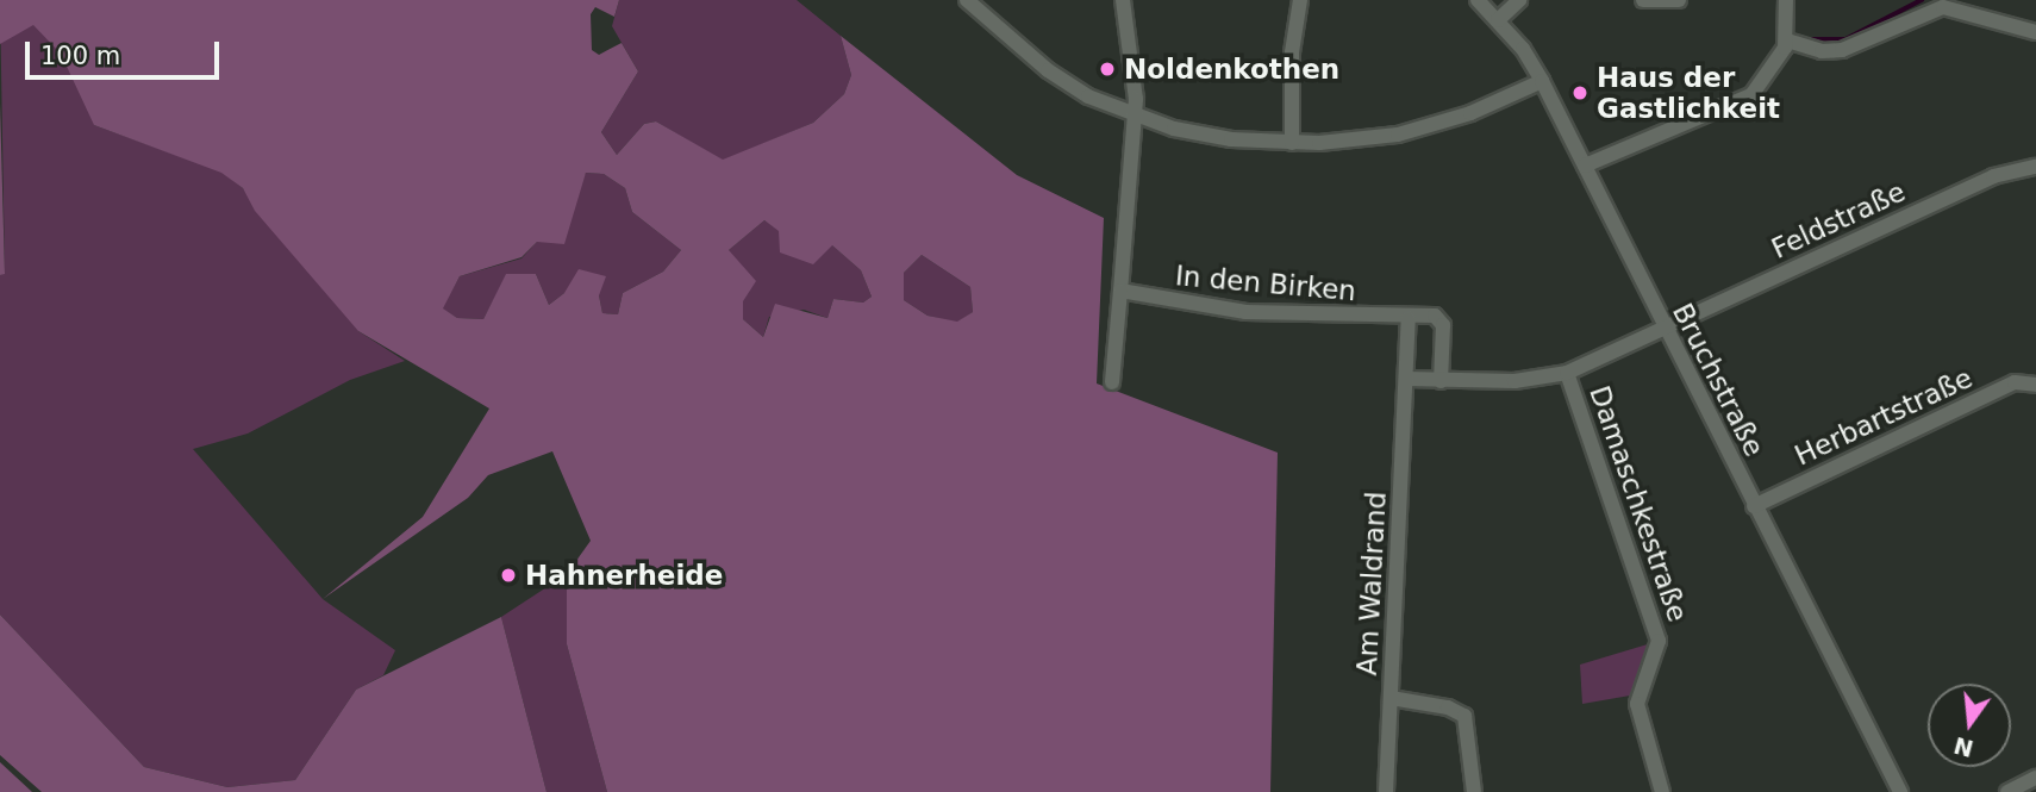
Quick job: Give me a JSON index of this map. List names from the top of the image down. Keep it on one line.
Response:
{"streets":{"street":["Feldstraße","In den Birken","Bruchstraße","Herbartstraße","Damaschkestraße","Am Waldrand"]},"crossings":[["Feldstraße","Bruchstraße"],["Bruchstraße","Herbartstraße"]],"places":["Noldenkothen","Haus der Gastlichkeit","Hahnerheide"],"scale_bar":"100 m","north":"bottom"}
